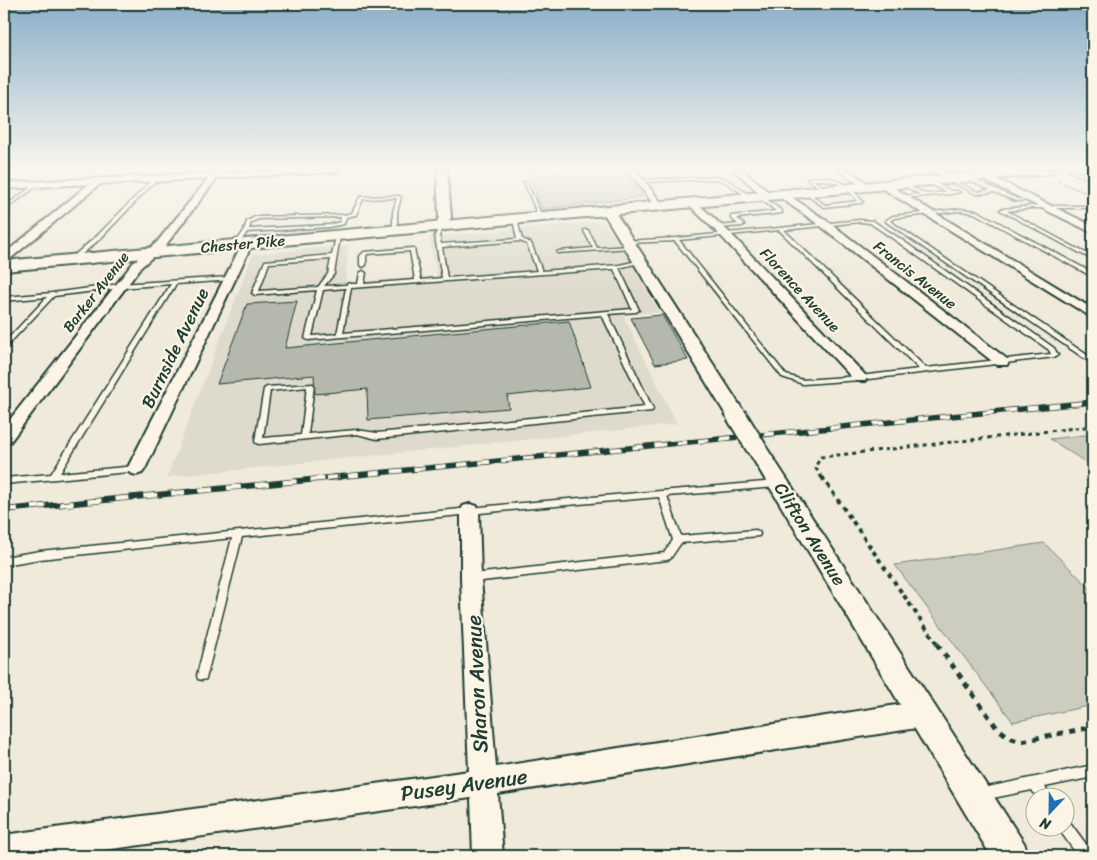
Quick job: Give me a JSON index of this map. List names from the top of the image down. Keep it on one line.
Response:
{"streets":{"main road":["Chester Pike"],"street":["Francis Avenue","Florence Avenue","Barker Avenue","Burnside Avenue","Clifton Avenue","Sharon Avenue","Pusey Avenue"]},"crossings":[["Chester Pike","Barker Avenue"],["Chester Pike","Burnside Avenue"],["Chester Pike","Clifton Avenue"],["Clifton Avenue","Pusey Avenue"],["Sharon Avenue","Pusey Avenue"]],"north":"bottom"}
